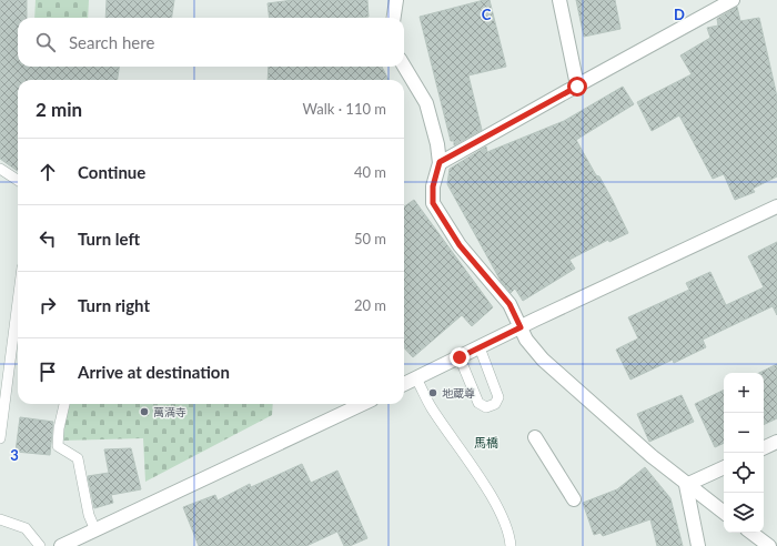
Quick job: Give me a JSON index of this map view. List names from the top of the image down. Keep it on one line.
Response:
{"districts":["馬橋"],"places":["地蔵尊","萬満寺"],"page":{"search":"Search here","heading":["2 min","Walk · 110 m"],"list":[["Continue","40 m"],["Turn left","50 m"],["Turn right","20 m"],"Arrive at destination"],"map_buttons":["+","−"]},"grid":{"columns":["C","D"],"rows":["3"]}}
